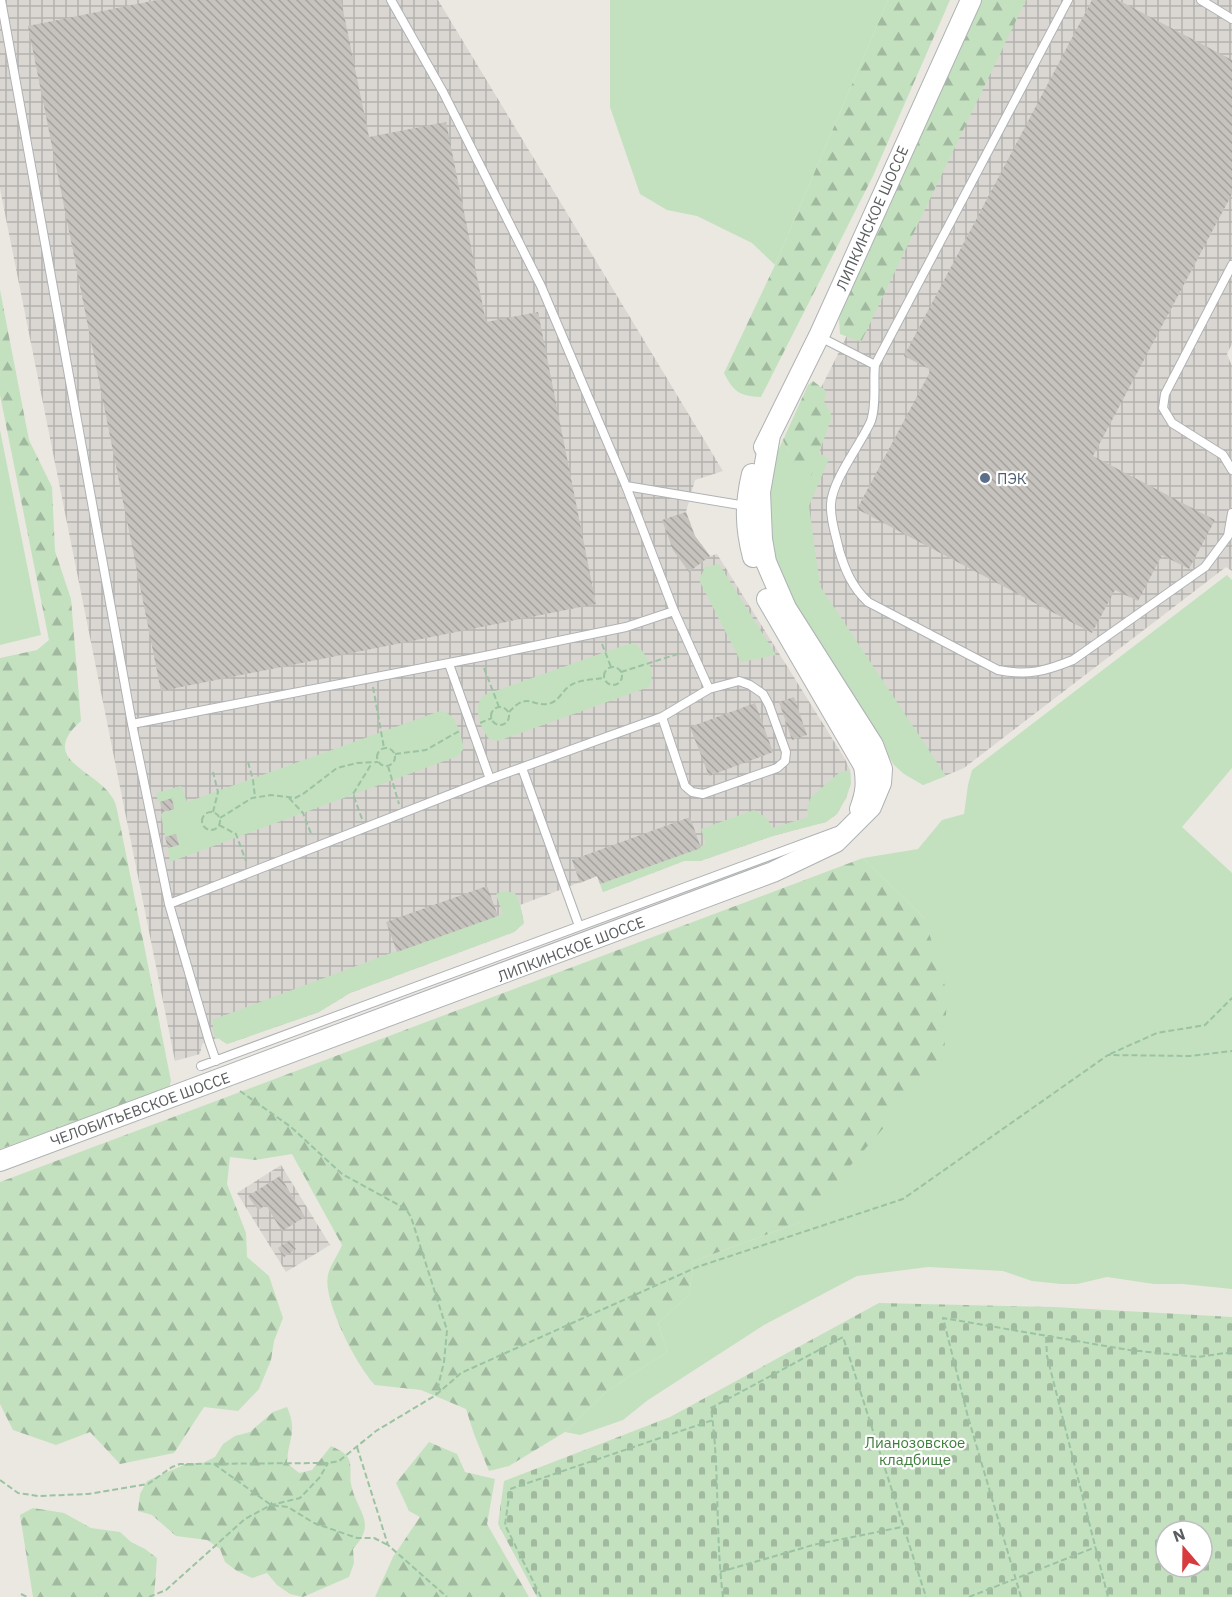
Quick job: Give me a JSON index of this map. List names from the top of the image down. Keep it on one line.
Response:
{"streets":{"street":["ЛИПКИНСКОЕ ШОССЕ","ЧЕЛОБИТЬЕВСКОЕ ШОССЕ"]},"crossings":[["ЛИПКИНСКОЕ ШОССЕ","ЧЕЛОБИТЬЕВСКОЕ ШОССЕ"]],"parks":["Лианозовское кладбище"],"places":["ПЭК"],"north":"top"}
